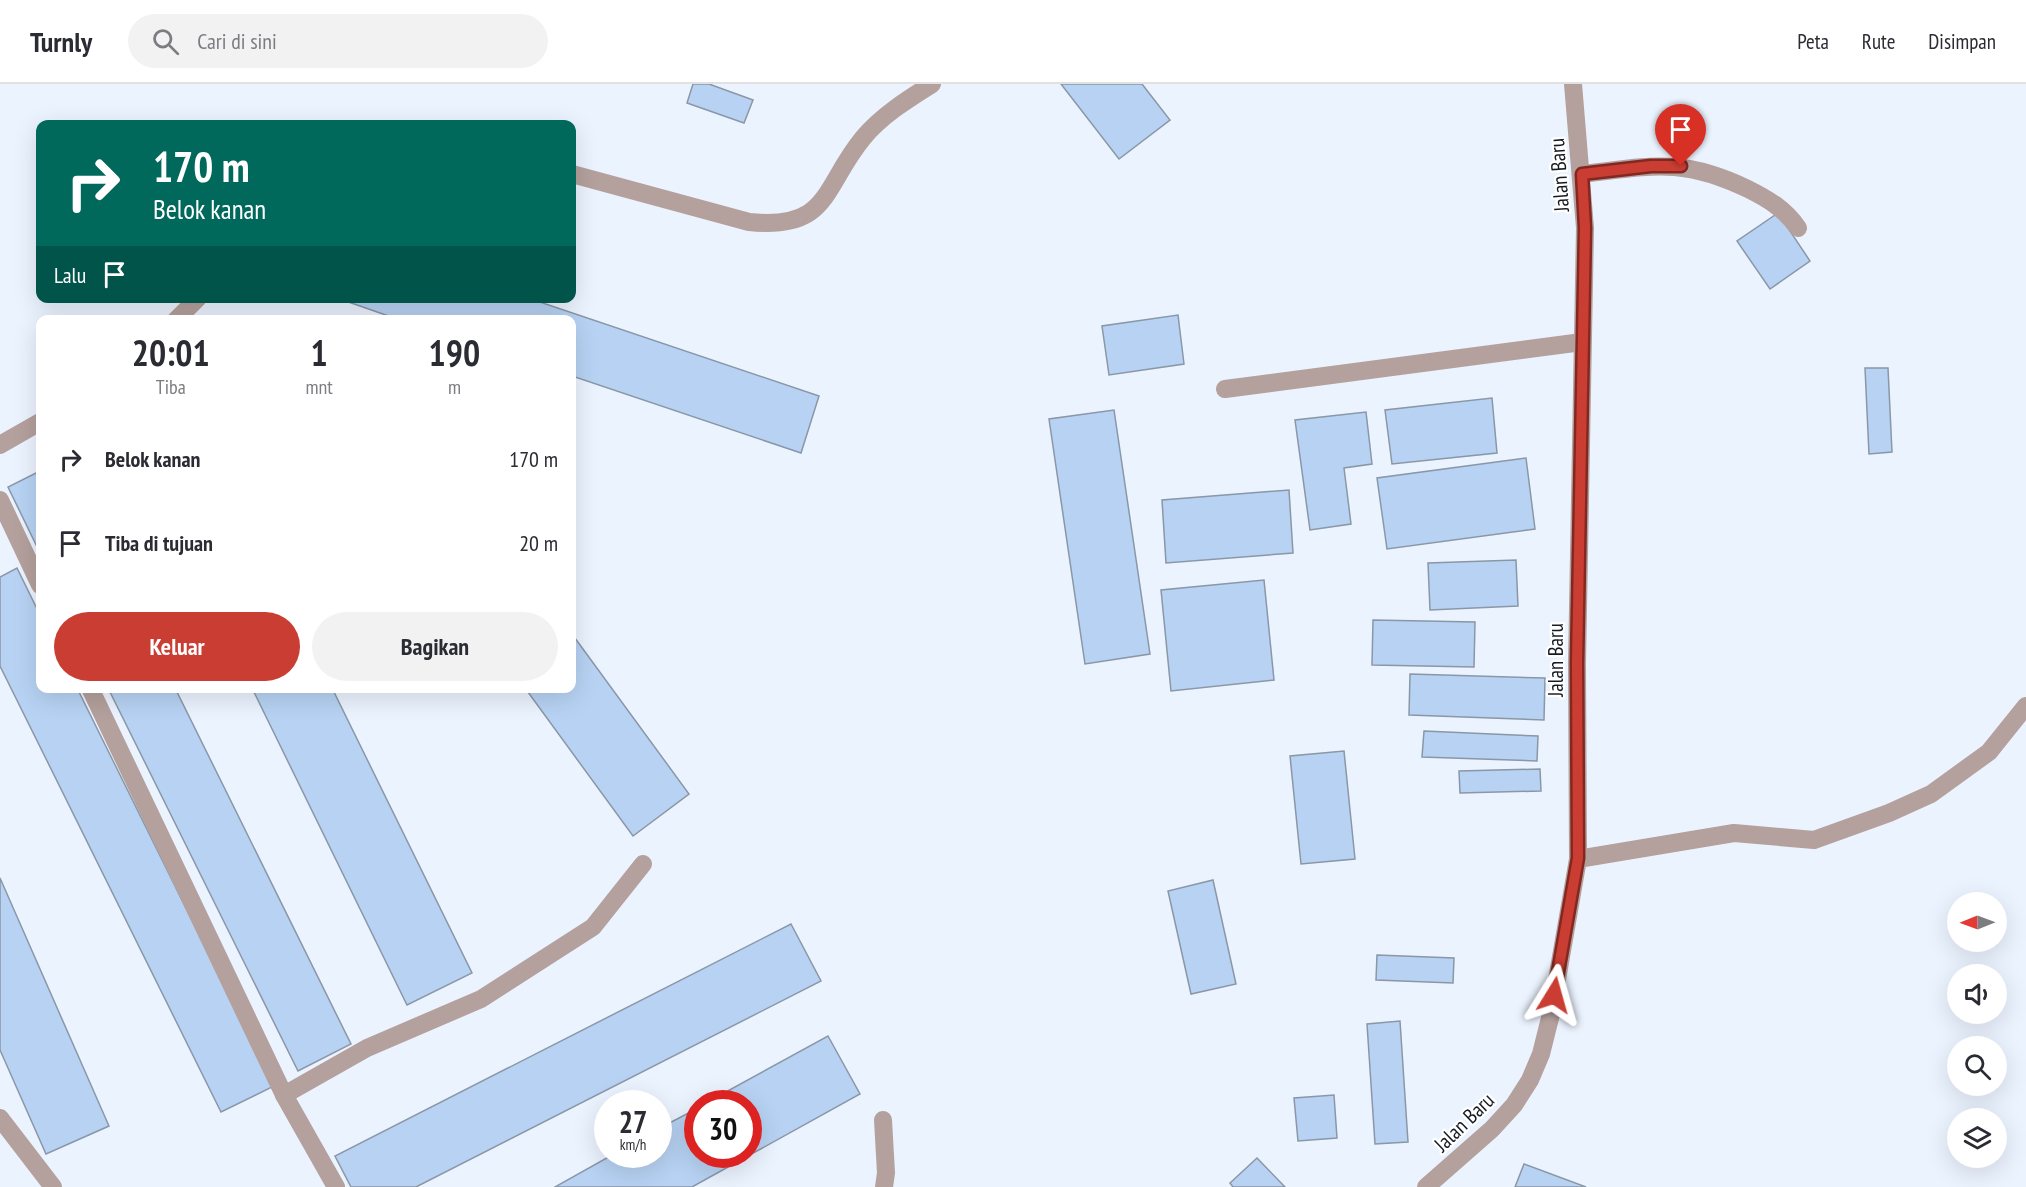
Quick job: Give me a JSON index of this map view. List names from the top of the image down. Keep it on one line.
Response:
{"streets":{"street":["Jalan Baru"]},"north":"left","page":{"header":"Turnly","search":"Cari di sini","nav":["Peta","Rute","Disimpan"],"turn":["170 m","Belok kanan"],"then":"Lalu","eta":["20:01","Tiba","1","mnt","190","m"],"list":[{"name":"Belok kanan","value":"170 m"},{"name":"Tiba di tujuan","value":"20 m"}],"buttons":["Keluar","Bagikan"],"speed":"27 km/h","limit":"30"}}
